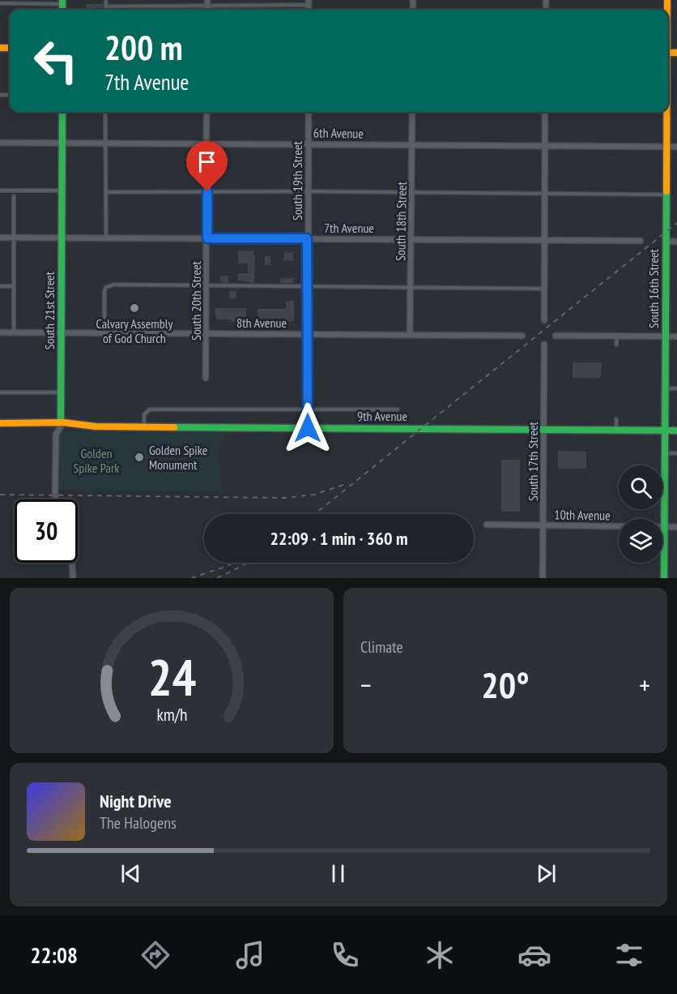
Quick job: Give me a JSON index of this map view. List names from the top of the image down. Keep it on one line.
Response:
{"streets":{"main road":["South 16th Street","South 21st Street","9th Avenue"],"street":["6th Avenue","South 19th Street","South 18th Street","7th Avenue","South 20th Street","8th Avenue","South 17th Street","10th Avenue"]},"crossings":[["6th Avenue","South 19th Street"],["6th Avenue","South 18th Street"],["6th Avenue","South 16th Street"],["6th Avenue","South 20th Street"],["6th Avenue","South 21st Street"],["South 19th Street","7th Avenue"],["South 19th Street","8th Avenue"],["South 19th Street","9th Avenue"],["South 18th Street","7th Avenue"],["South 18th Street","8th Avenue"],["7th Avenue","South 20th Street"],["7th Avenue","South 21st Street"],["South 16th Street","9th Avenue"],["South 16th Street","10th Avenue"],["South 20th Street","8th Avenue"],["South 21st Street","8th Avenue"],["South 21st Street","9th Avenue"],["9th Avenue","South 17th Street"],["South 17th Street","10th Avenue"]],"parks":["Golden Spike Park"],"places":["Calvary Assembly of God Church","Golden Spike Monument"],"page":{"turn":["200 m","7th Avenue"],"limit":"30","trip":"22:09 · 1 min · 360 m","tile":"Climate","heat":["−","20°","+"],"song":["Night Drive","The Halogens"],"tabs":"22:08","gauge":["24","km/h"]}}
